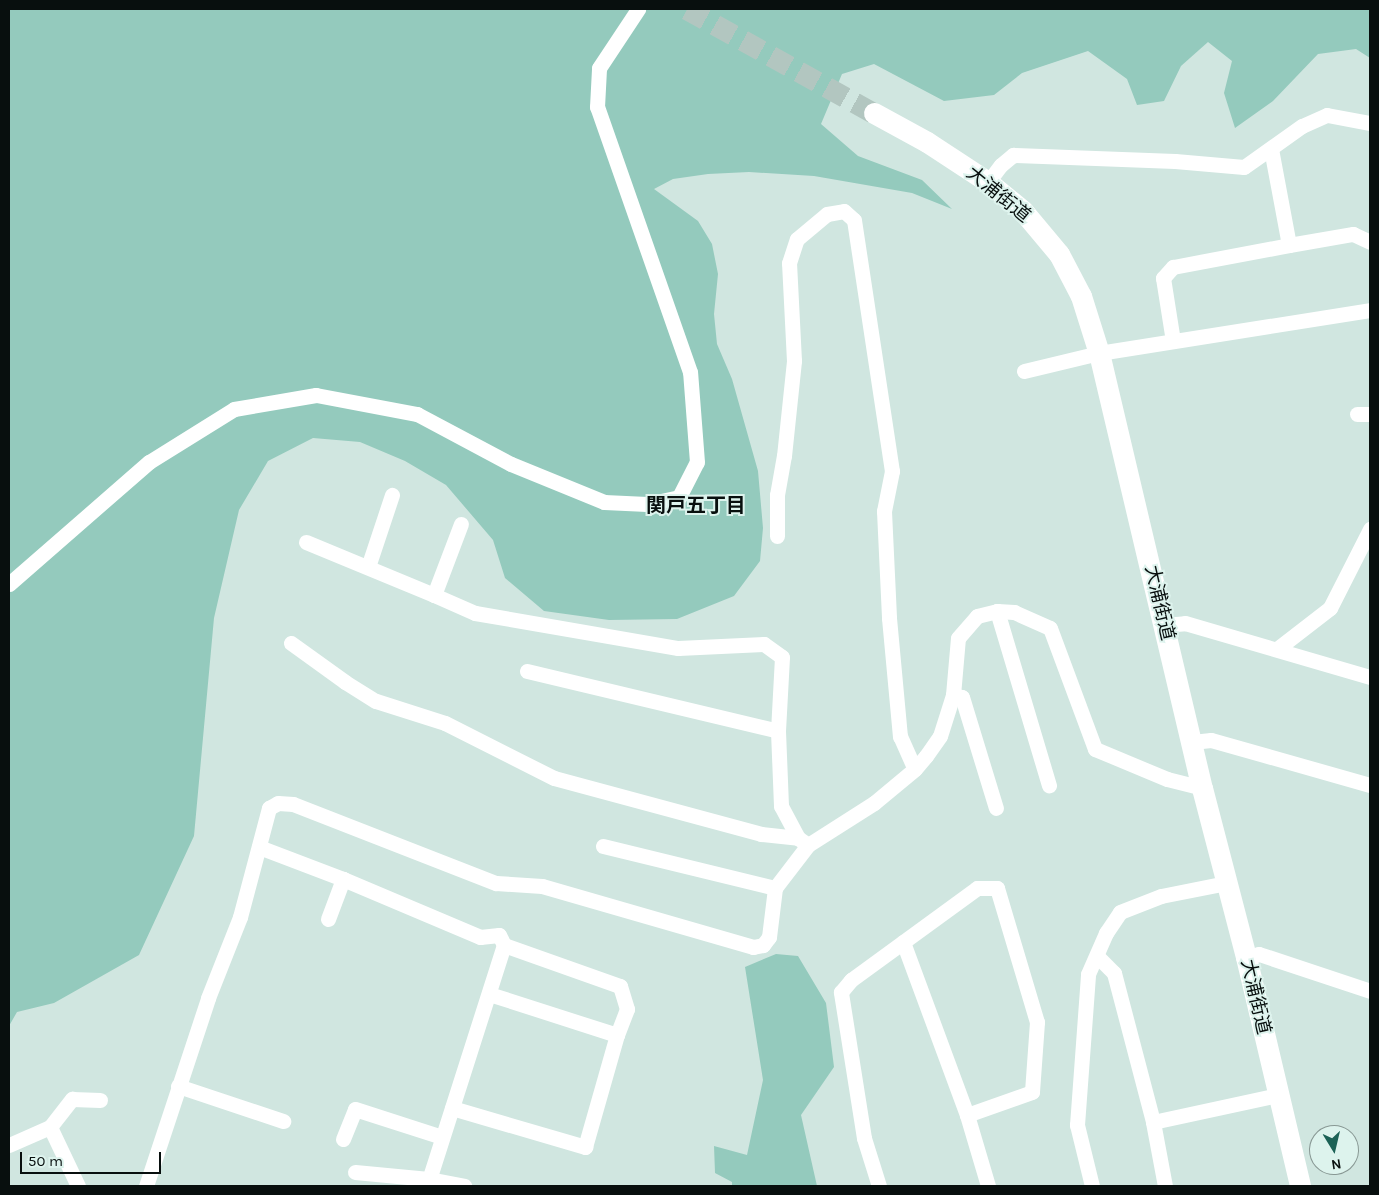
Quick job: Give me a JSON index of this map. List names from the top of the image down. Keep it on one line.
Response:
{"streets":{"street":["大浦街道"]},"districts":["関戸五丁目"],"scale_bar":"50 m","north":"bottom"}
